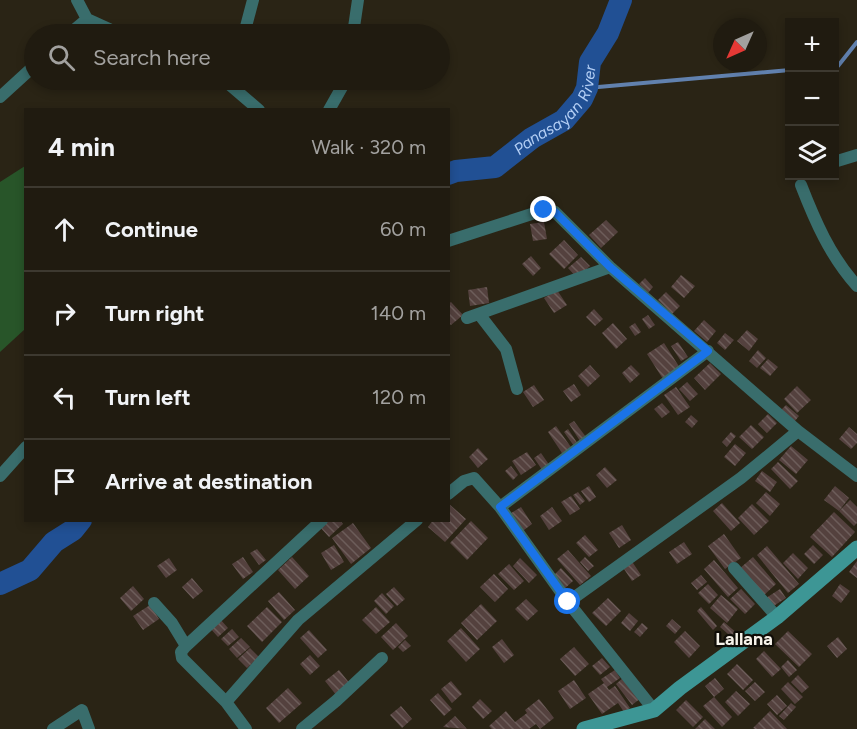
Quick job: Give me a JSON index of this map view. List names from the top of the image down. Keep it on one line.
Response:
{"districts":["Lallana"],"water":["Panasayan River"],"north":"bottom left","page":{"map_buttons":["+","−"],"search":"Search here","heading":["4 min","Walk · 320 m"],"list":[["Continue","60 m"],["Turn right","140 m"],["Turn left","120 m"],"Arrive at destination"]}}
